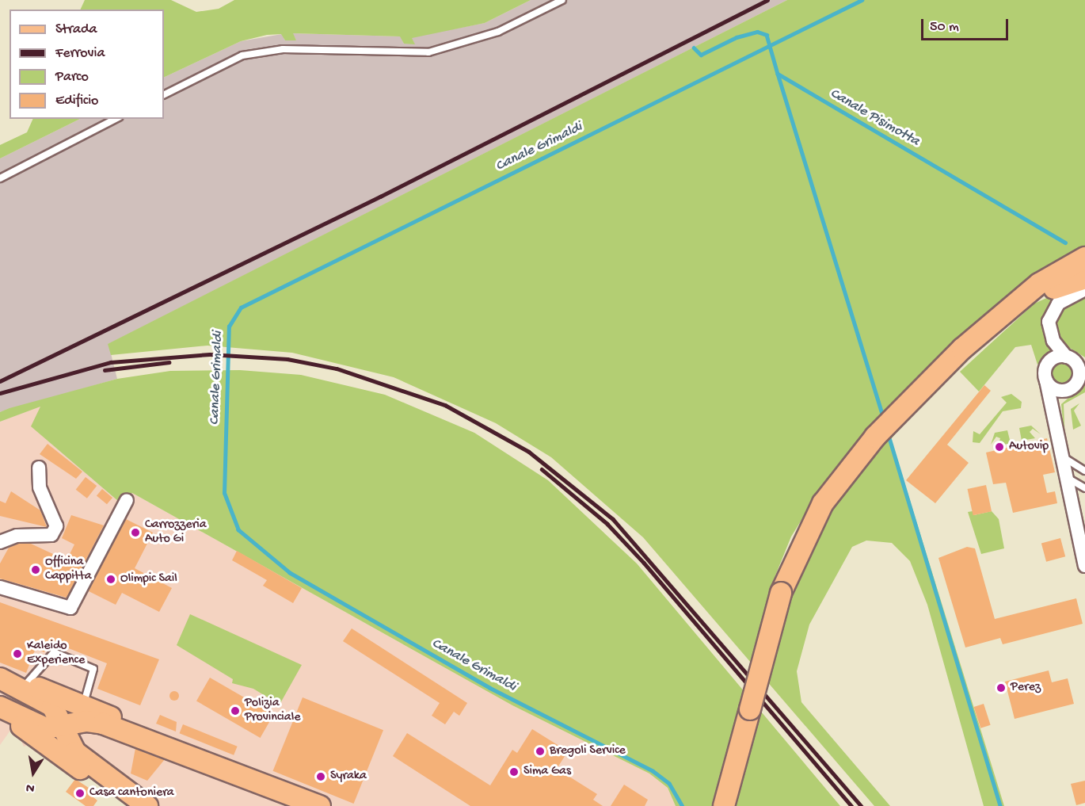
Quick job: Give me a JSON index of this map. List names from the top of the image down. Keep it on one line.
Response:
{"water":["Canale Pisimotta","Canale Grimaldi"],"places":["Autovip","Carrozzeria Auto Gi","Officina Cappitta","Olimpic Sail","Kaleido Experience","Perez","Polizia Provinciale","Bregoli Service","Sima Gas","Syraka","Casa cantoniera"],"legend":["Strada","Ferrovia","Parco","Edificio"],"scale_bar":"50 m","north":"bottom"}
